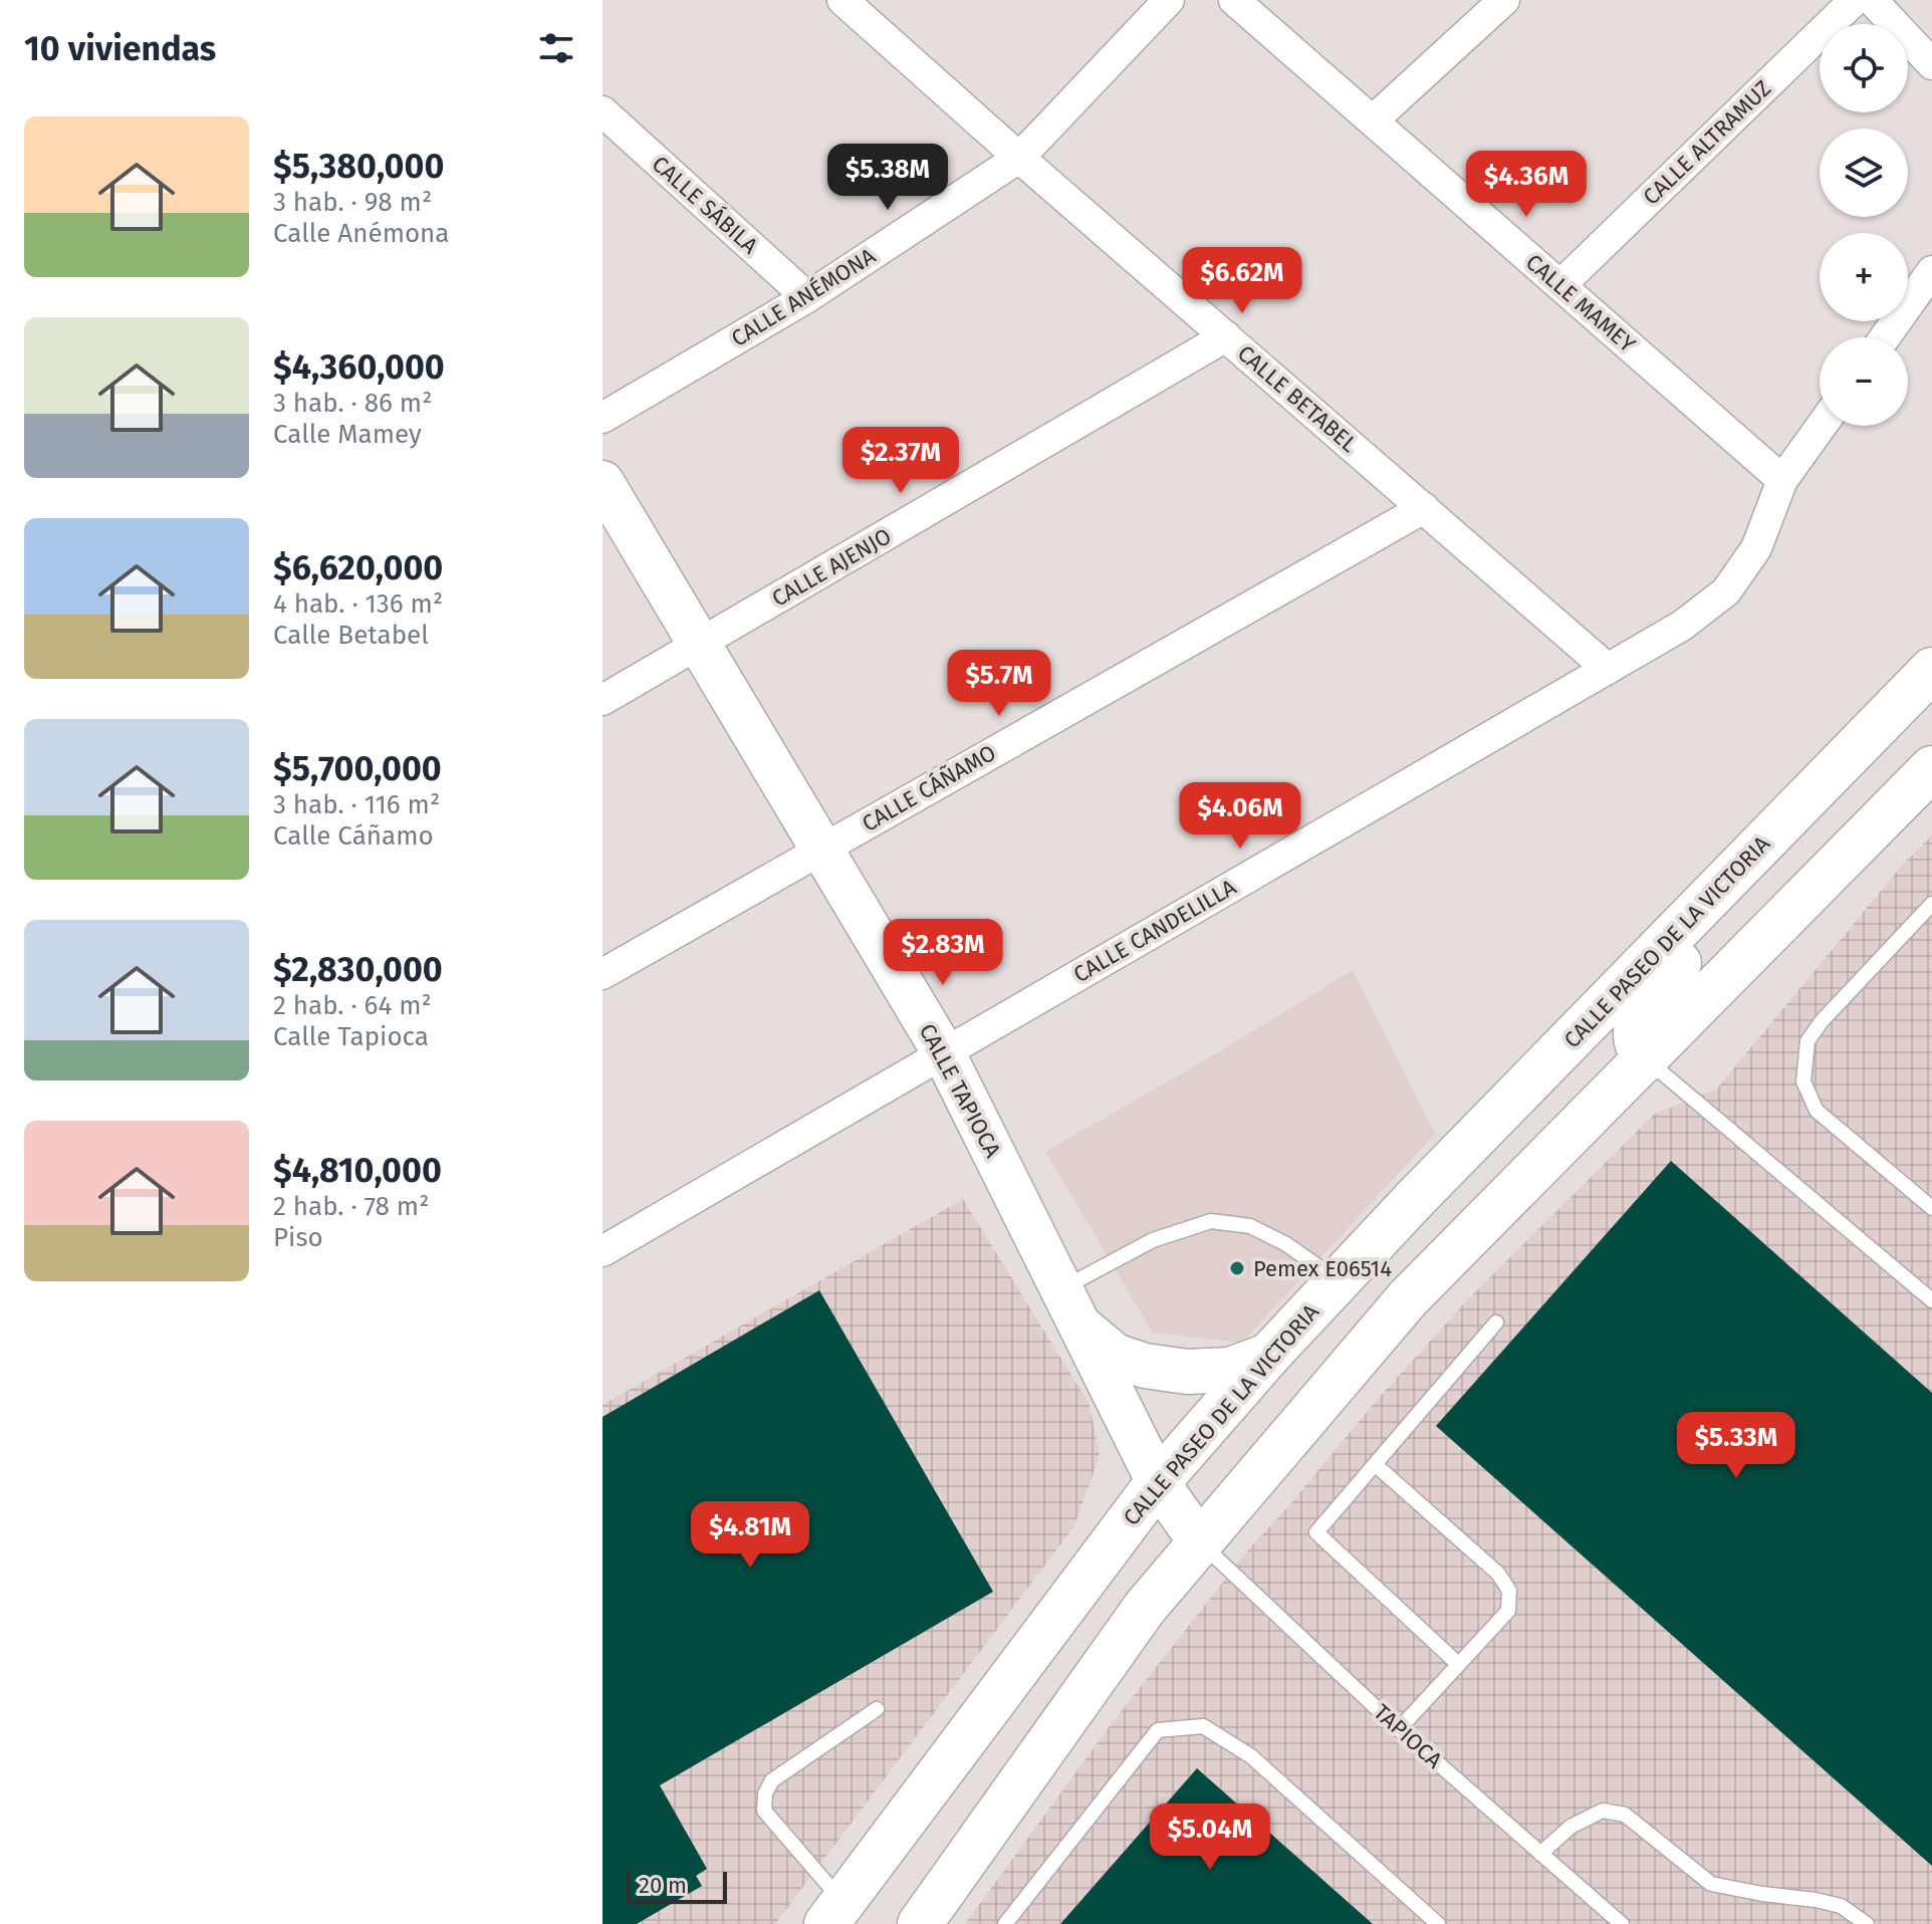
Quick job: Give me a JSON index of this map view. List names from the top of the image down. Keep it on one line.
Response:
{"streets":{"main road":["CALLE PASEO DE LA VICTORIA"],"street":["CALLE ALTRAMUZ","CALLE SÁBILA","CALLE ANÉMONA","CALLE MAMEY","CALLE BETABEL","CALLE AJENJO","CALLE CÁÑAMO","CALLE CANDELILLA","CALLE TAPIOCA"],"lane":["TAPIOCA"]},"crossings":[["CALLE ALTRAMUZ","CALLE MAMEY"],["CALLE SÁBILA","CALLE ANÉMONA"],["CALLE ANÉMONA","CALLE BETABEL"],["CALLE MAMEY","CALLE CANDELILLA"],["CALLE BETABEL","CALLE AJENJO"],["CALLE BETABEL","CALLE CÁÑAMO"],["CALLE BETABEL","CALLE CANDELILLA"],["CALLE AJENJO","CALLE TAPIOCA"],["CALLE CÁÑAMO","CALLE TAPIOCA"],["CALLE CANDELILLA","CALLE TAPIOCA"],["CALLE PASEO DE LA VICTORIA","CALLE TAPIOCA"],["CALLE TAPIOCA","TAPIOCA"]],"places":["Pemex E06514"],"scale_bar":"20 m","page":{"heading":"10 viviendas","map_buttons":["+","−"],"list":[{"name":"$5,380,000","note":"3 hab. · 98 m² · Calle Anémona"},{"name":"$4,360,000","note":"3 hab. · 86 m² · Calle Mamey"},{"name":"$6,620,000","note":"4 hab. · 136 m² · Calle Betabel"},{"name":"$5,700,000","note":"3 hab. · 116 m² · Calle Cáñamo"},{"name":"$2,830,000","note":"2 hab. · 64 m² · Calle Tapioca"},{"name":"$4,810,000","note":"2 hab. · 78 m² · Piso"}],"price":["$5.38M","$4.36M","$6.62M","$2.37M","$5.7M","$4.06M","$2.83M","$5.33M","$4.81M","$5.04M"],"scale":"20 m"}}
